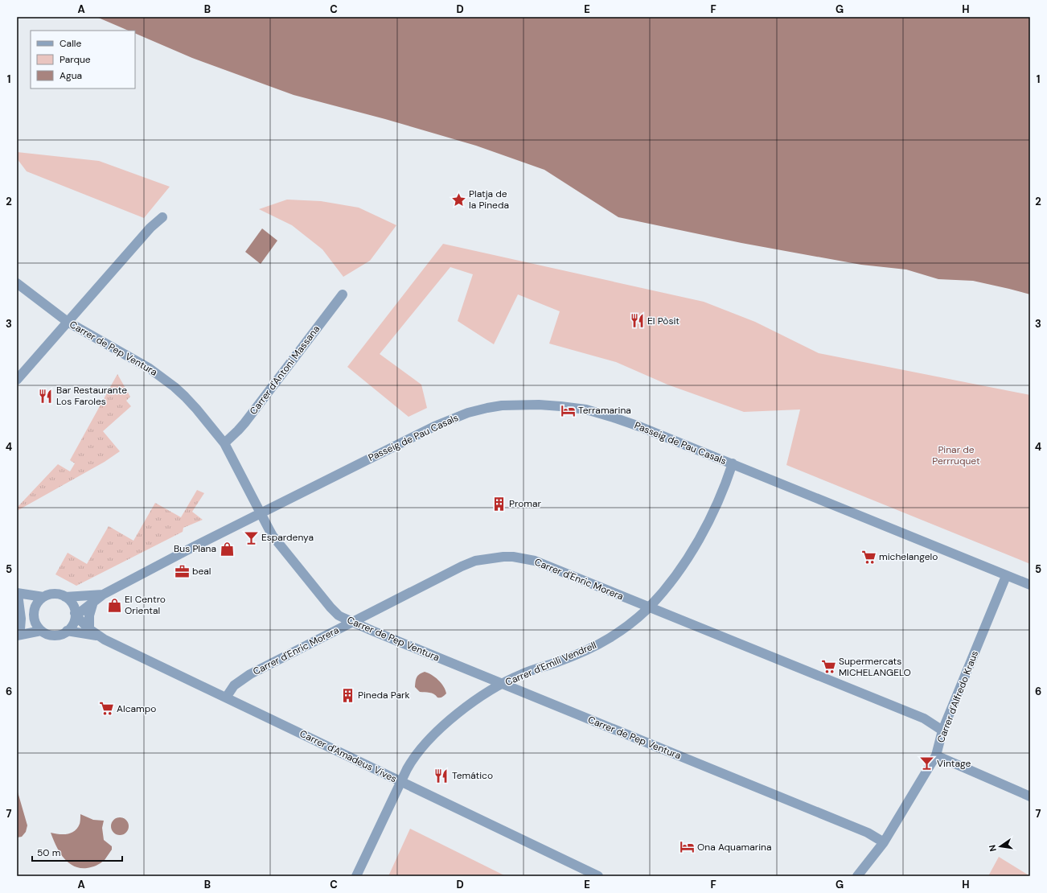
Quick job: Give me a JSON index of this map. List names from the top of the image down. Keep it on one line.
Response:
{"streets":{"street":["Carrer de Pep Ventura","Carrer d'Antoni Massana","Passeig de Pau Casals","Carrer d'Enric Morera","Carrer d'Emili Vendrell","Carrer d'Alfredo Kraus","Carrer d'Amadeus Vives"]},"crossings":[["Carrer de Pep Ventura","Carrer d'Antoni Massana"],["Carrer de Pep Ventura","Passeig de Pau Casals"],["Carrer de Pep Ventura","Carrer d'Enric Morera"],["Carrer de Pep Ventura","Carrer d'Emili Vendrell"],["Carrer de Pep Ventura","Carrer d'Alfredo Kraus"],["Passeig de Pau Casals","Carrer d'Emili Vendrell"],["Passeig de Pau Casals","Carrer d'Alfredo Kraus"],["Passeig de Pau Casals","Carrer d'Amadeus Vives"],["Carrer d'Enric Morera","Carrer d'Emili Vendrell"],["Carrer d'Enric Morera","Carrer d'Alfredo Kraus"],["Carrer d'Enric Morera","Carrer d'Amadeus Vives"],["Carrer d'Emili Vendrell","Carrer d'Amadeus Vives"]],"parks":["Pinar de Perrruquet"],"places":{"place":["Platja de la Pineda"],"restaurant":["El Pòsit","Bar Restaurante Los Faroles","Temático"],"hotel":["Terramarina","Ona Aquamarina"],"building":["Promar","Pineda Park"],"bar":["Espardenya","Vintage"],"shop":["Bus Plana","El Centro Oriental"],"supermarket":["michelangelo","Supermercats MICHELANGELO","Alcampo"],"office":["beal"]},"legend":["Calle","Parque","Agua"],"scale_bar":"50 m","north":"left","grid":{"columns":["A","B","C","D","E","F","G","H"],"rows":["1","2","3","4","5","6","7"]}}
